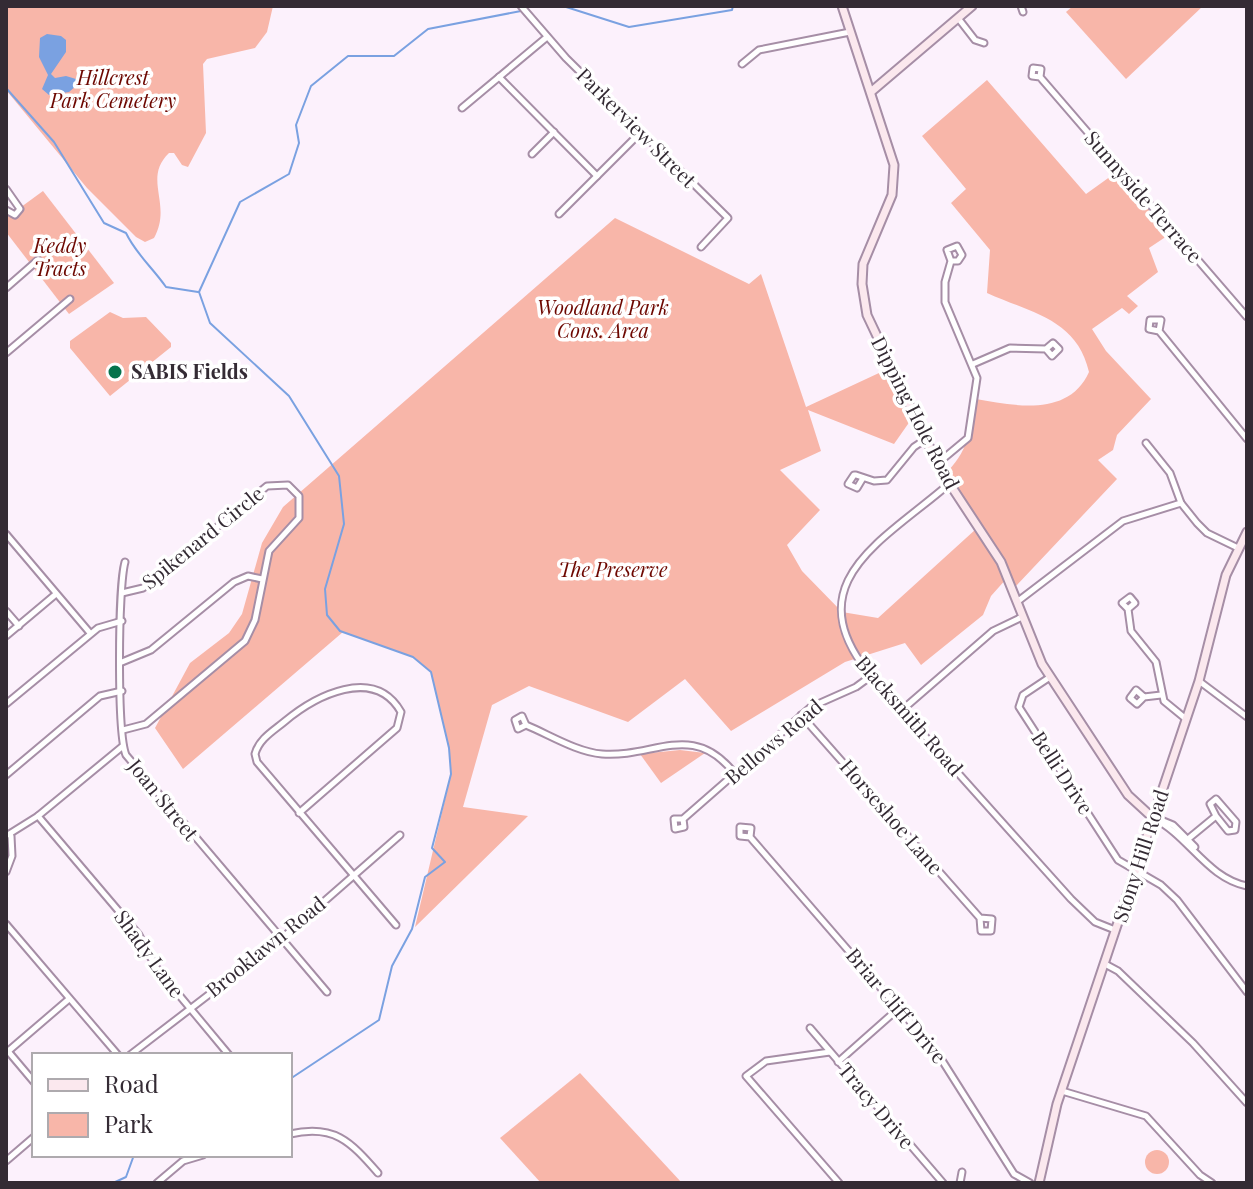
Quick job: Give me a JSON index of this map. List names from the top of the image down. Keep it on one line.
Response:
{"streets":{"main road":["Dipping Hole Road","Stony Hill Road"],"street":["Parkerview Street","Sunnyside Terrace","Spikenard Circle","Blacksmith Road","Bellows Road","Belli Drive","Joan Street","Horseshoe Lane","Brooklawn Road","Shady Lane","Briar Cliff Drive","Tracy Drive"]},"crossings":[["Dipping Hole Road","Blacksmith Road"],["Dipping Hole Road","Belli Drive"],["Dipping Hole Road","Stony Hill Road"],["Spikenard Circle","Joan Street"],["Blacksmith Road","Bellows Road"],["Blacksmith Road","Stony Hill Road"],["Bellows Road","Horseshoe Lane"],["Belli Drive","Stony Hill Road"],["Joan Street","Brooklawn Road"],["Brooklawn Road","Shady Lane"]],"parks":["Hillcrest Park Cemetery","Keddy Tracts","Woodland Park Cons. Area","The Preserve"],"places":["SABIS Fields"],"legend":["Road","Park"]}
